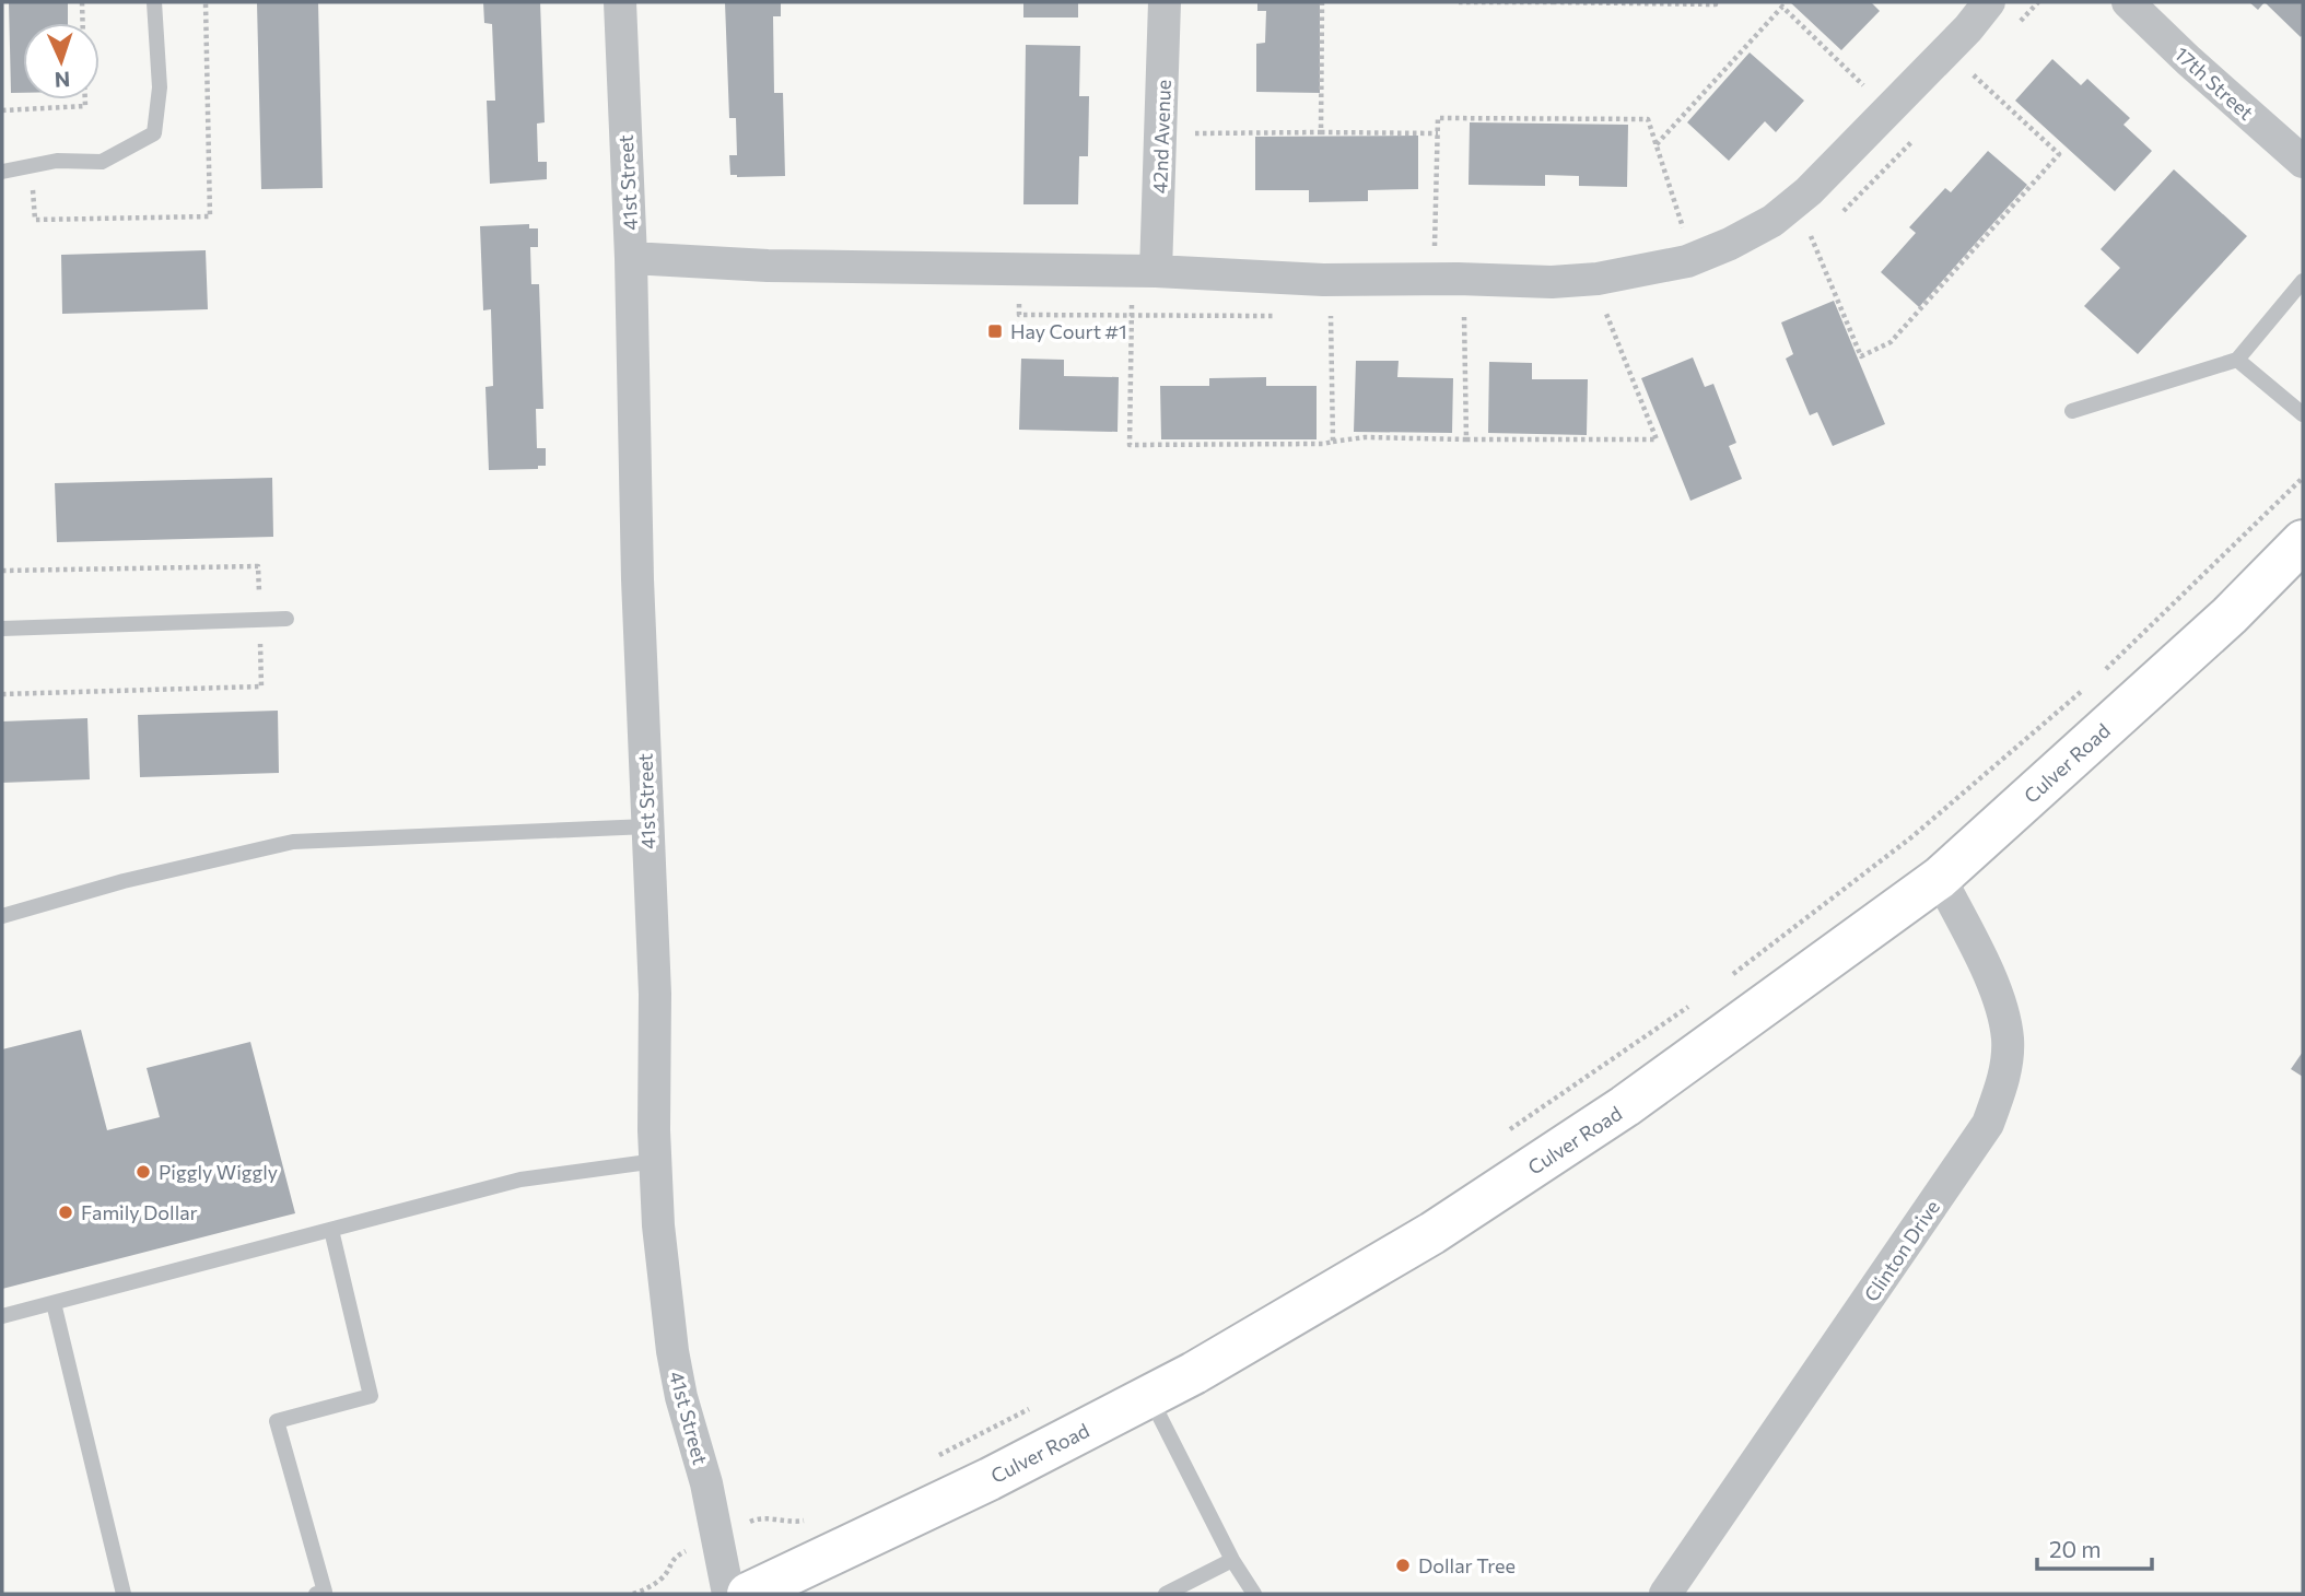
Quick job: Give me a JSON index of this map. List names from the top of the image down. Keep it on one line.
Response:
{"streets":{"main road":["Culver Road"],"street":["17th Street","42nd Avenue","41st Street","Clinton Drive"]},"crossings":[["Culver Road","Clinton Drive"]],"places":{"transit":["Hay Court #1"],"other":["Piggly Wiggly","Family Dollar","Dollar Tree"]},"scale_bar":"20 m","north":"bottom"}
